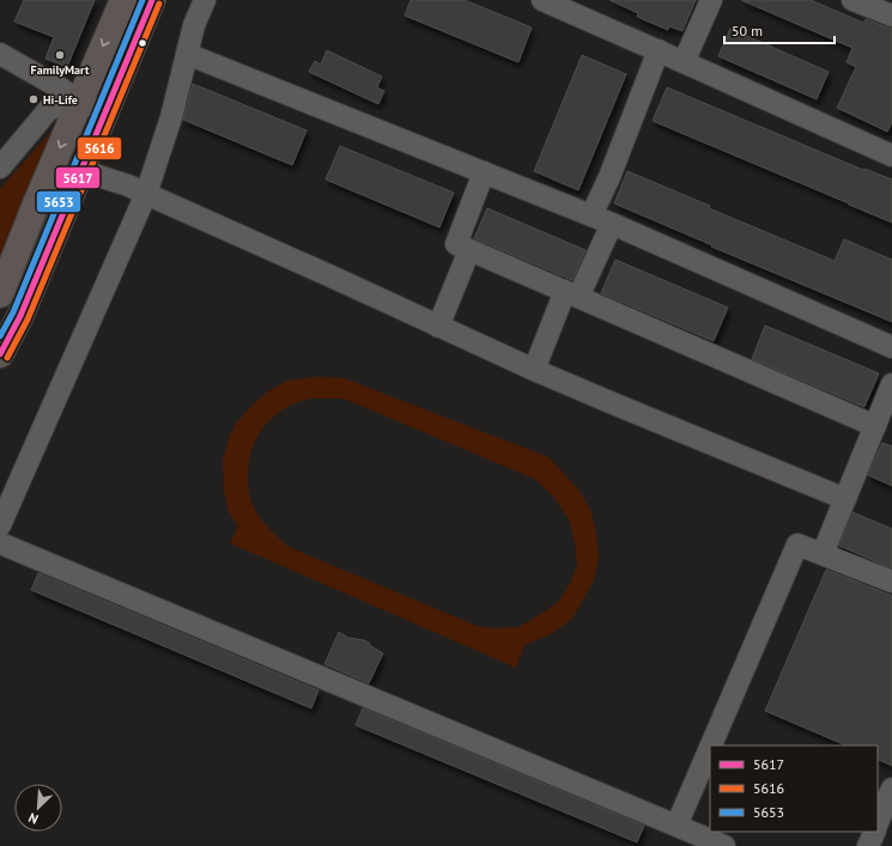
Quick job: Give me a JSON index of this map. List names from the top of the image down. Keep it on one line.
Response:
{"places":["FamilyMart","Hi-Life"],"lines":["transit line 5617","transit line 5653","transit line 5616"],"legend":["5617","5616","5653"],"scale_bar":"50 m","north":"bottom left"}
